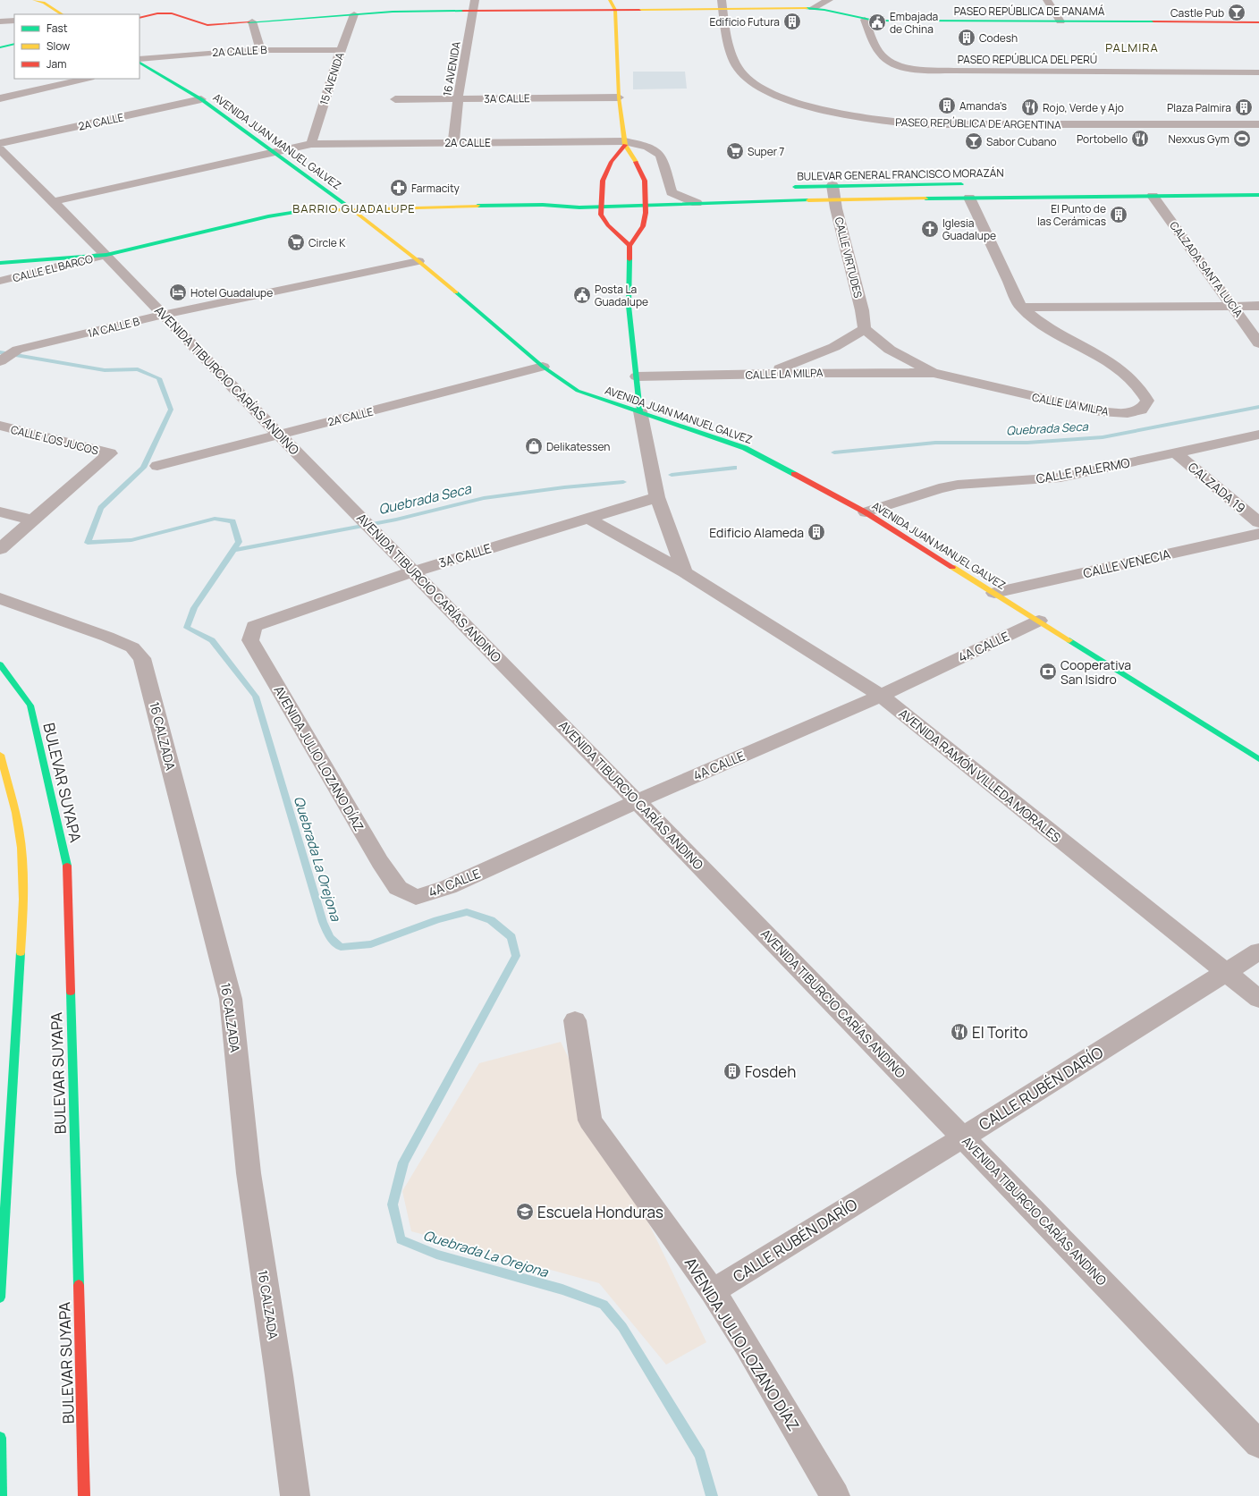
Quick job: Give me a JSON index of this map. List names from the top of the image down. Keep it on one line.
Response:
{"streets":{"street":["PASEO REPÚBLICA DE PANAMÁ","2A CALLE B","PASEO REPÚBLICA DEL PERÚ","16 AVENIDA","15 AVENIDA","3A CALLE","2A CALLE","PASEO REPÚBLICA DE ARGENTINA","AVENIDA JUAN MANUEL GALVEZ","BULEVAR GENERAL FRANCISCO MORAZÁN","CALLE VIRTUDES","CALLE EL BARCO","CALZADA SANTA LUCÍA","1A CALLE B","CALLE LA MILPA","AVENIDA TIBURCIO CARÍAS ANDINO","CALLE LOS JUCOS","CALLE PALERMO","CALZADA 19","CALLE VENECIA","4A CALLE","16 CALZADA","AVENIDA JULIO LOZANO DÍAZ","AVENIDA RAMÓN VILLEDA MORALES","BULEVAR SUYAPA","CALLE RUBÉN DARÍO"]},"crossings":[["PASEO REPÚBLICA DE PANAMÁ","PASEO REPÚBLICA DEL PERÚ"],["PASEO REPÚBLICA DE PANAMÁ","16 AVENIDA"],["PASEO REPÚBLICA DE PANAMÁ","15 AVENIDA"],["PASEO REPÚBLICA DE PANAMÁ","PASEO REPÚBLICA DE ARGENTINA"],["2A CALLE B","15 AVENIDA"],["2A CALLE B","AVENIDA JUAN MANUEL GALVEZ"],["16 AVENIDA","3A CALLE"],["16 AVENIDA","2A CALLE"],["15 AVENIDA","2A CALLE"],["3A CALLE","AVENIDA TIBURCIO CARÍAS ANDINO"],["3A CALLE","AVENIDA JULIO LOZANO DÍAZ"],["3A CALLE","AVENIDA RAMÓN VILLEDA MORALES"],["2A CALLE","AVENIDA JUAN MANUEL GALVEZ"],["2A CALLE","AVENIDA TIBURCIO CARÍAS ANDINO"],["AVENIDA JUAN MANUEL GALVEZ","BULEVAR GENERAL FRANCISCO MORAZÁN"],["AVENIDA JUAN MANUEL GALVEZ","1A CALLE B"],["AVENIDA JUAN MANUEL GALVEZ","CALLE PALERMO"],["AVENIDA JUAN MANUEL GALVEZ","CALLE VENECIA"],["AVENIDA JUAN MANUEL GALVEZ","4A CALLE"],["BULEVAR GENERAL FRANCISCO MORAZÁN","CALLE VIRTUDES"],["BULEVAR GENERAL FRANCISCO MORAZÁN","CALLE EL BARCO"],["BULEVAR GENERAL FRANCISCO MORAZÁN","CALZADA SANTA LUCÍA"],["BULEVAR GENERAL FRANCISCO MORAZÁN","AVENIDA TIBURCIO CARÍAS ANDINO"],["CALLE EL BARCO","AVENIDA TIBURCIO CARÍAS ANDINO"],["1A CALLE B","AVENIDA TIBURCIO CARÍAS ANDINO"],["AVENIDA TIBURCIO CARÍAS ANDINO","4A CALLE"],["AVENIDA TIBURCIO CARÍAS ANDINO","CALLE RUBÉN DARÍO"],["CALLE PALERMO","CALZADA 19"],["4A CALLE","AVENIDA JULIO LOZANO DÍAZ"],["4A CALLE","AVENIDA RAMÓN VILLEDA MORALES"],["AVENIDA JULIO LOZANO DÍAZ","CALLE RUBÉN DARÍO"],["AVENIDA RAMÓN VILLEDA MORALES","CALLE RUBÉN DARÍO"]],"districts":["PALMIRA","BARRIO GUADALUPE"],"water":["Quebrada Seca","Quebrada La Orejona"],"places":{"bar":["Castle Pub","Sabor Cubano"],"building":["Edificio Futura","Codesh","Amanda's","Plaza Palmira","El Punto de las Cerámicas","Edificio Alameda","Fosdeh"],"public building":["Embajada de China","Posta La Guadalupe"],"restaurant":["Rojo, Verde y Ajo","Portobello","El Torito"],"sports":["Nexxus Gym"],"supermarket":["Super 7","Circle K"],"pharmacy":["Farmacity"],"church":["Iglesia Guadalupe"],"hotel":["Hotel Guadalupe"],"shop":["Delikatessen"],"bank":["Cooperativa San Isidro"],"school or university":["Escuela Honduras"]},"legend":["Fast","Slow","Jam"]}
